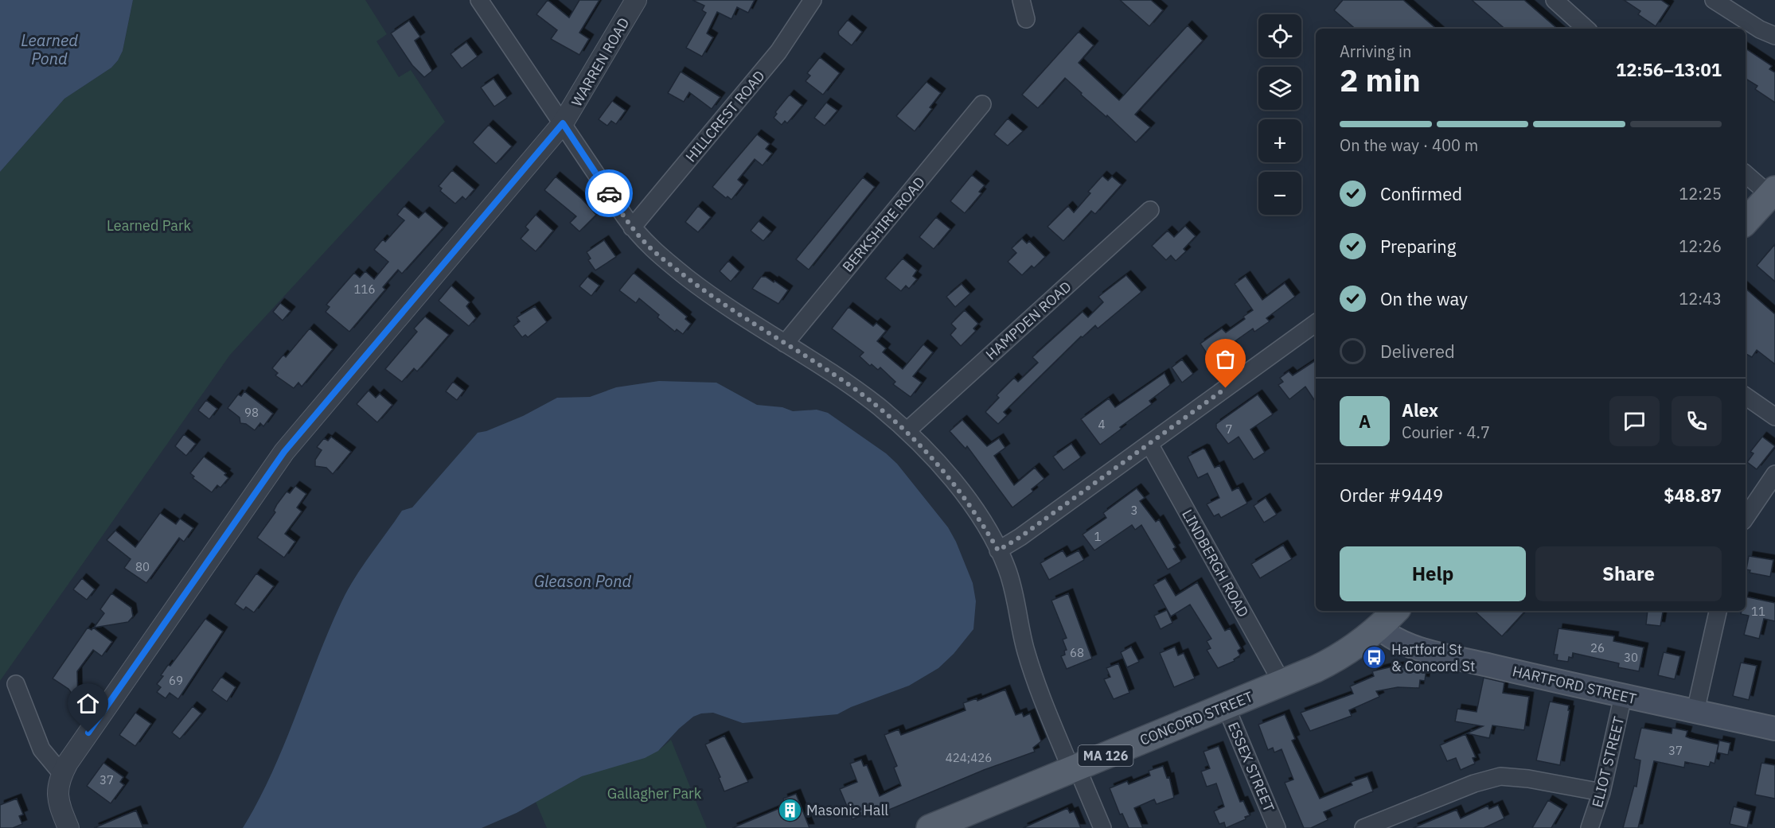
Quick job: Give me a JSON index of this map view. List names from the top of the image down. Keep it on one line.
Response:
{"streets":{"main road":["HARTFORD STREET","CONCORD STREET","MA 126"],"street":["WARREN ROAD","HILLCREST ROAD","BERKSHIRE ROAD","HAMPDEN ROAD","LINDBERGH ROAD","ELIOT STREET","ESSEX STREET"]},"crossings":[["LINDBERGH ROAD","CONCORD STREET"],["HARTFORD STREET","CONCORD STREET"],["HARTFORD STREET","ELIOT STREET"],["CONCORD STREET","ESSEX STREET"]],"water":["Learned Pond","Gleason Pond"],"parks":["Learned Park","Gallagher Park"],"places":{"bus stop":["Hartford St & Concord St"],"building":["Masonic Hall"]},"house_numbers":["116","98","4","7","3","1","80","11","26","68","30","69","37","424;426","37"],"page":{"map_buttons":["+","−"],"heading":["2 min","Arriving in","12:56–13:01"],"panel":["Alex","Courier · 4.7","Order #9449","$48.87"],"bar":"On the way · 400 m","list":[["Confirmed","12:25"],["Preparing","12:26"],["On the way","12:43"],"Delivered"],"round":"A","buttons":["Help","Share"]}}
